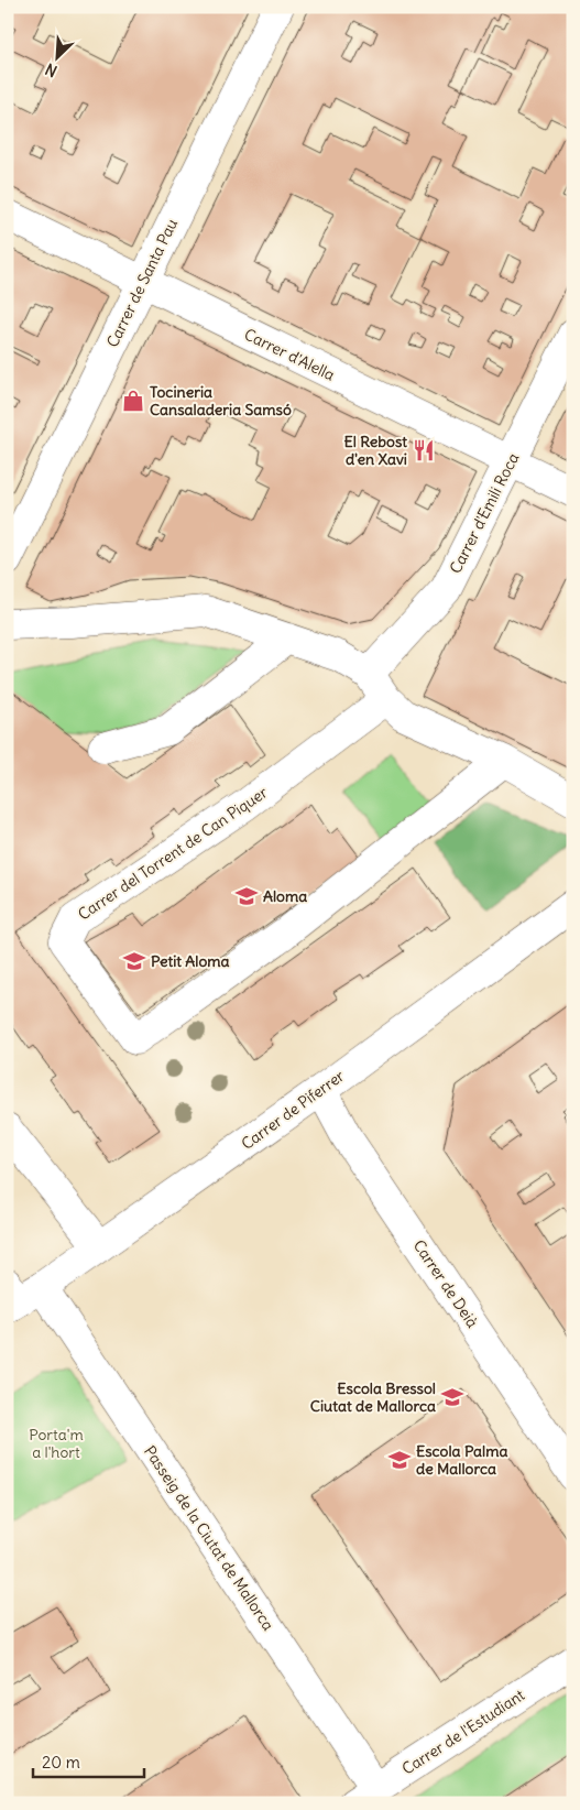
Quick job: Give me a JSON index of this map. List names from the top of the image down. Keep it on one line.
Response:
{"streets":{"street":["Carrer de Santa Pau","Carrer d'Alella","Carrer d'Emili Roca","Carrer del Torrent de Can Piquer","Carrer de Piferrer","Carrer de Deià","Passeig de la Ciutat de Mallorca","Carrer de l'Estudiant"]},"crossings":[["Carrer de Santa Pau","Carrer d'Alella"],["Carrer d'Alella","Carrer d'Emili Roca"],["Carrer de Piferrer","Carrer de Deià"],["Carrer de Piferrer","Passeig de la Ciutat de Mallorca"],["Passeig de la Ciutat de Mallorca","Carrer de l'Estudiant"]],"parks":["Porta'm a l'hort"],"places":{"shop":["Tocineria Cansaladeria Samsó"],"restaurant":["El Rebost d'en Xavi"],"school or university":["Aloma","Petit Aloma","Escola Bressol Ciutat de Mallorca","Escola Palma de Mallorca"]},"scale_bar":"20 m","north":"bottom left"}
